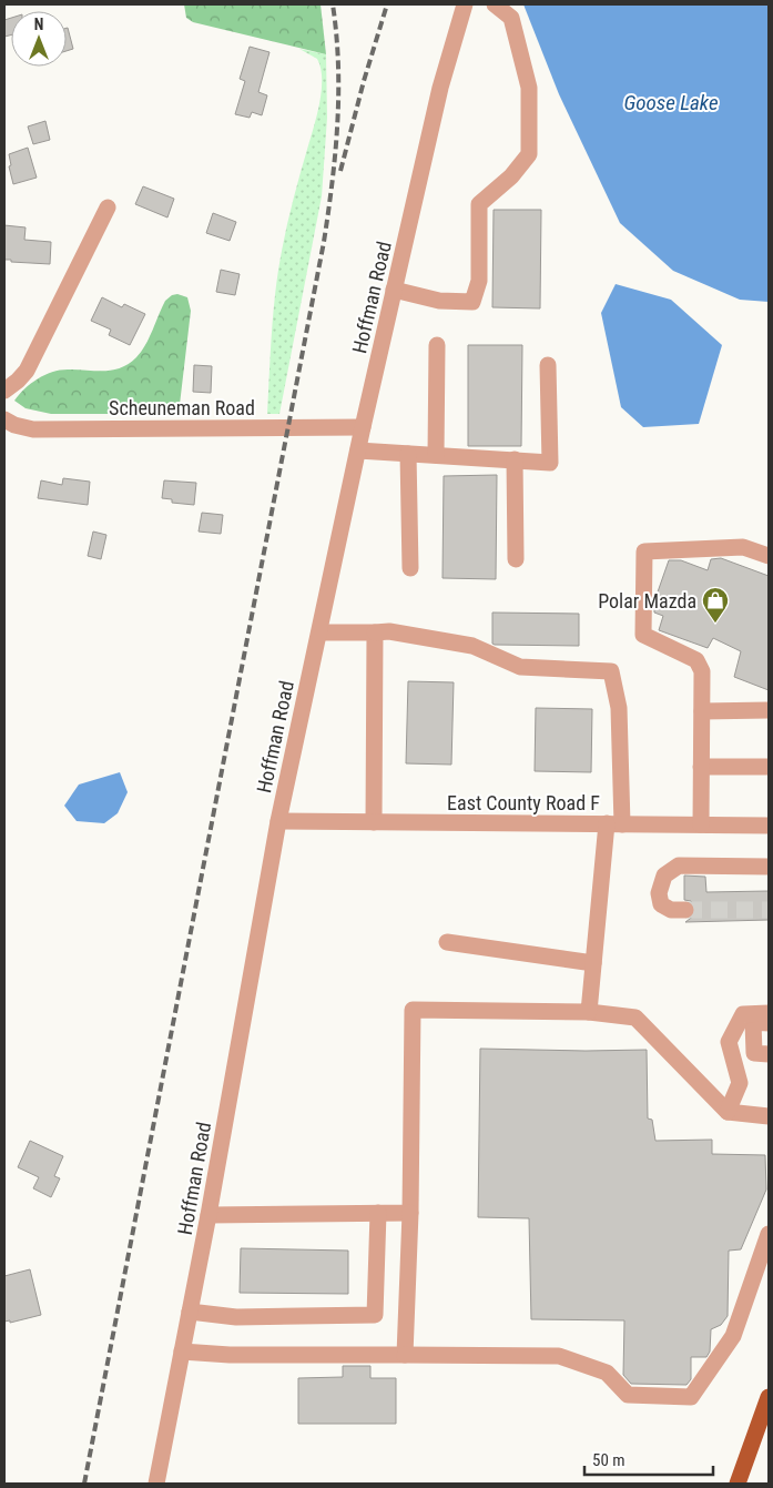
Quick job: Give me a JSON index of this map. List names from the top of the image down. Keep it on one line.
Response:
{"streets":{"street":["Hoffman Road","Scheuneman Road","East County Road F"]},"crossings":[["Hoffman Road","Scheuneman Road"],["Hoffman Road","East County Road F"]],"water":["Goose Lake"],"places":{"shop":["Polar Mazda"]},"scale_bar":"50 m","north":"top"}
